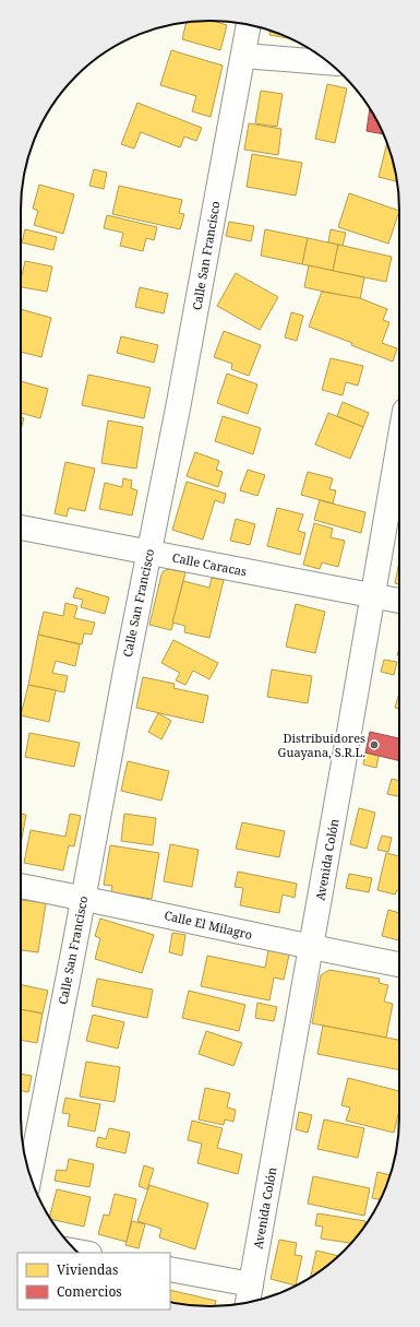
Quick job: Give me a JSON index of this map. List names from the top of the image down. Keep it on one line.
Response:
{"streets":{"street":["Calle San Francisco","Calle Caracas","Avenida Colón","Calle El Milagro"]},"crossings":[["Calle San Francisco","Calle Caracas"],["Calle San Francisco","Calle El Milagro"],["Calle Caracas","Avenida Colón"],["Avenida Colón","Calle El Milagro"]],"places":["Distribuidores Guayana, S.R.L."],"legend":["Viviendas","Comercios"]}
